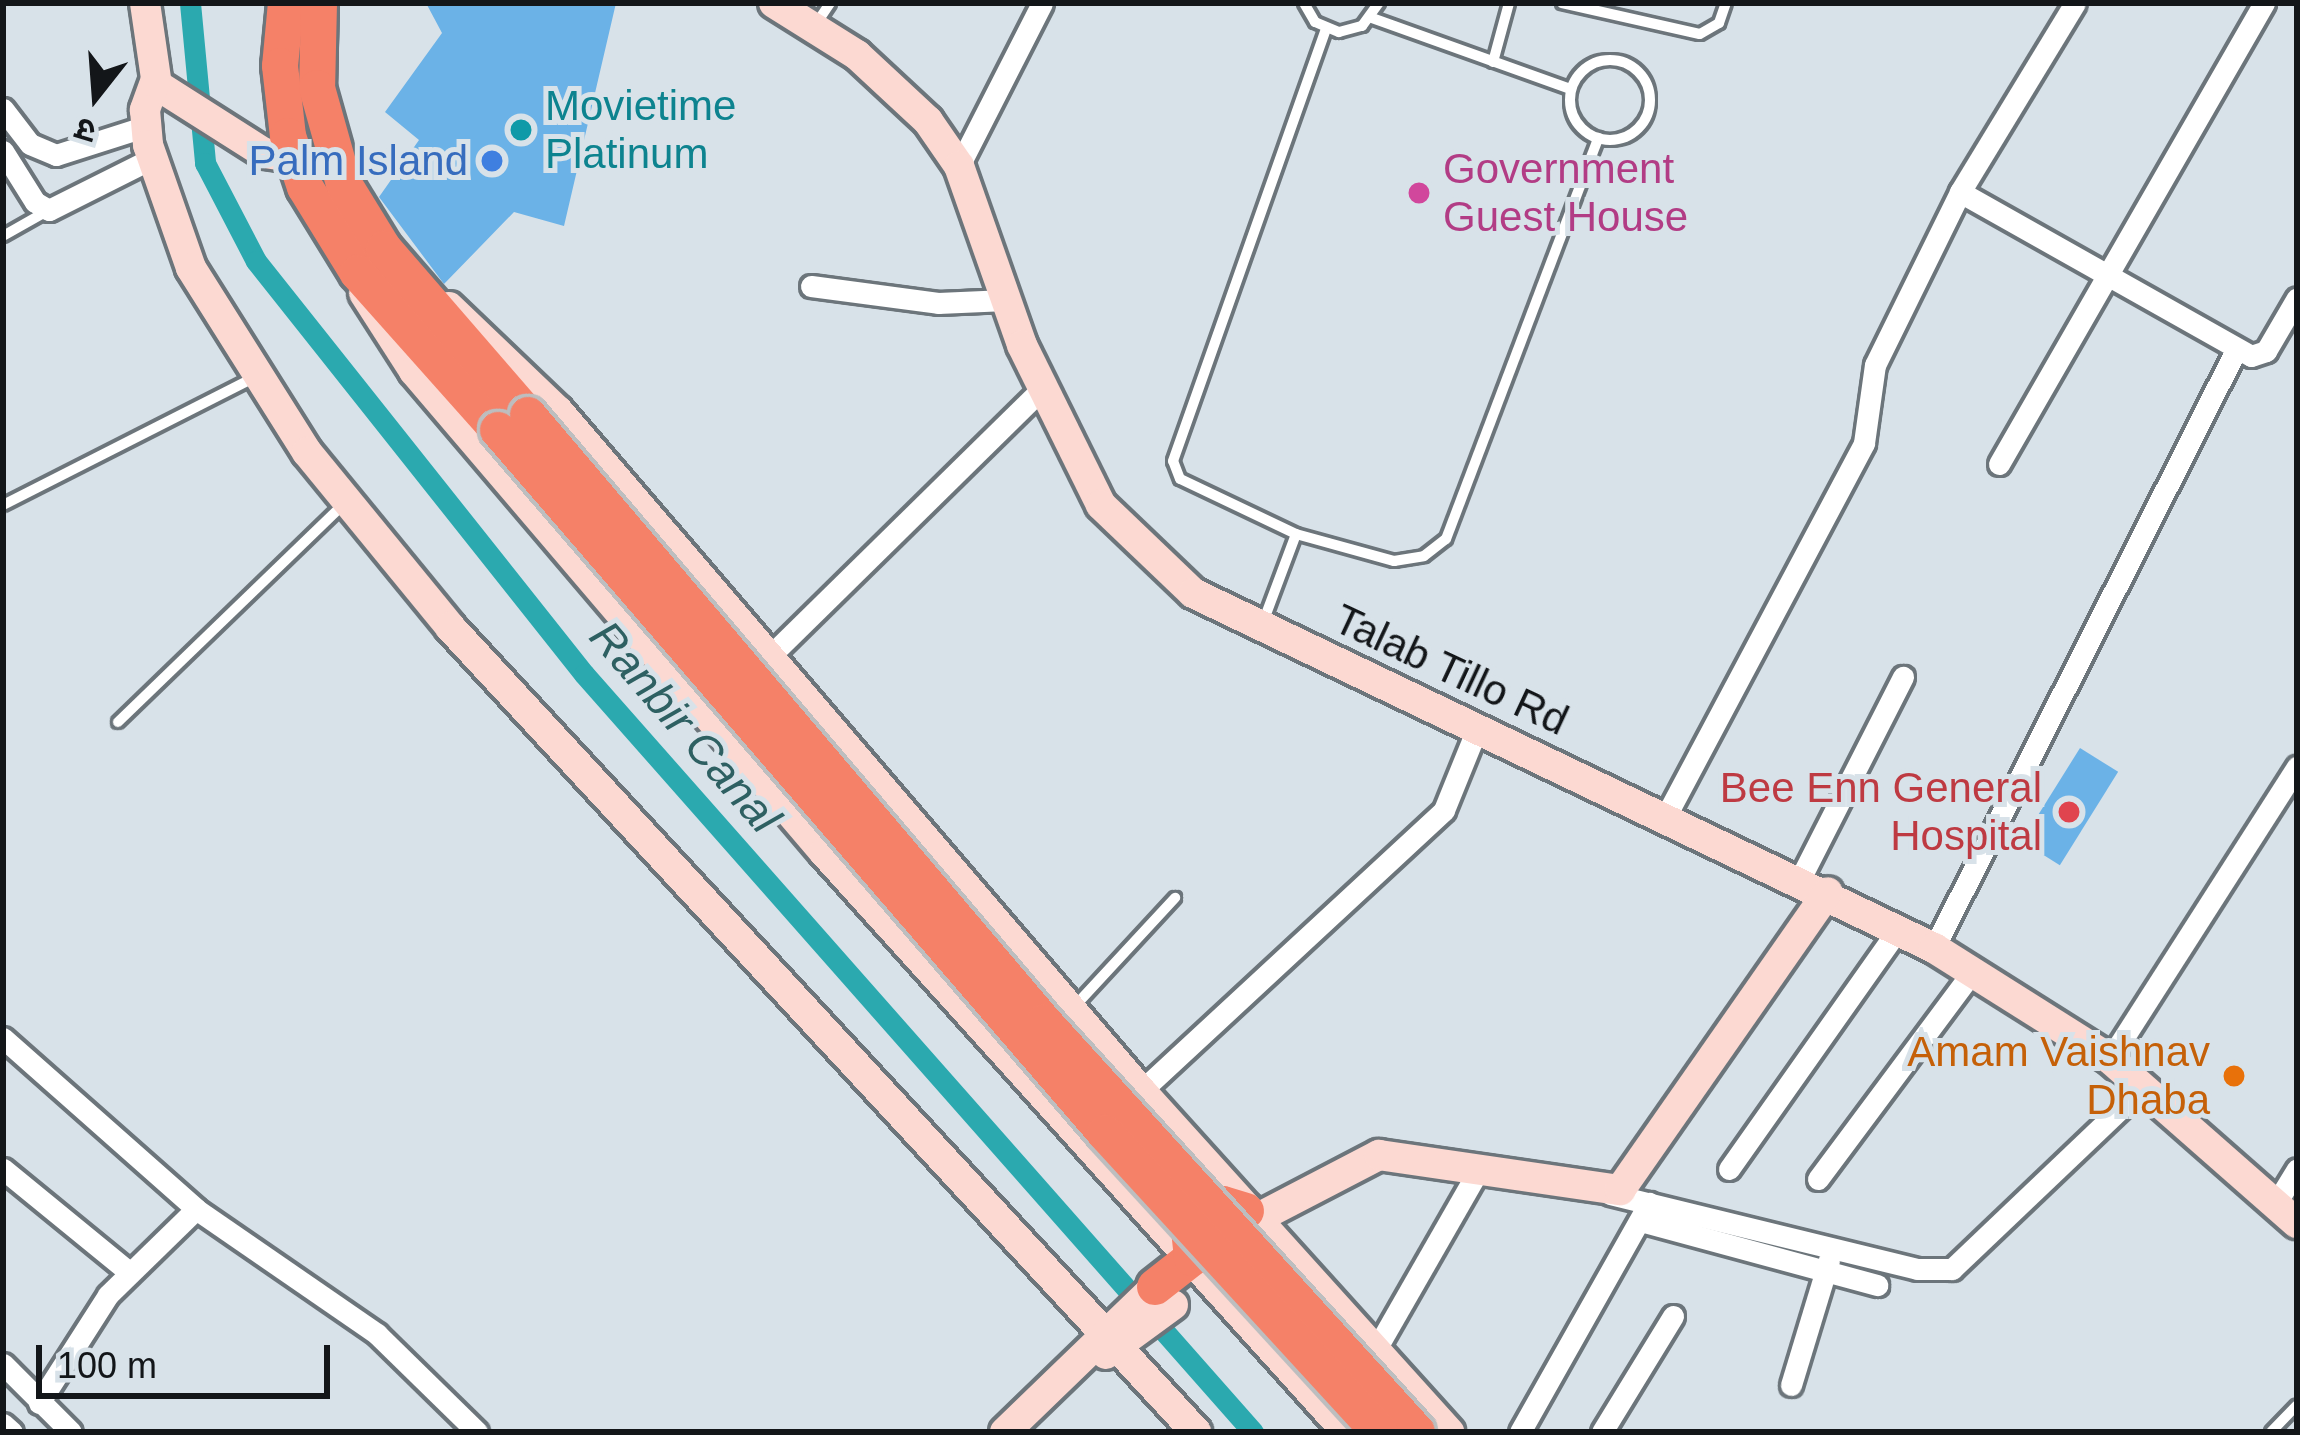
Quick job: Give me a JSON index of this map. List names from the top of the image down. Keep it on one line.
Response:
{"streets":{"street":["Talab Tillo Rd"]},"water":["Ranbir Canal"],"places":["Movietime Platinum","Palm Island","Government Guest House","Bee Enn General Hospital","Amam Vaishnav Dhaba"],"scale_bar":"100 m","north":"bottom"}
